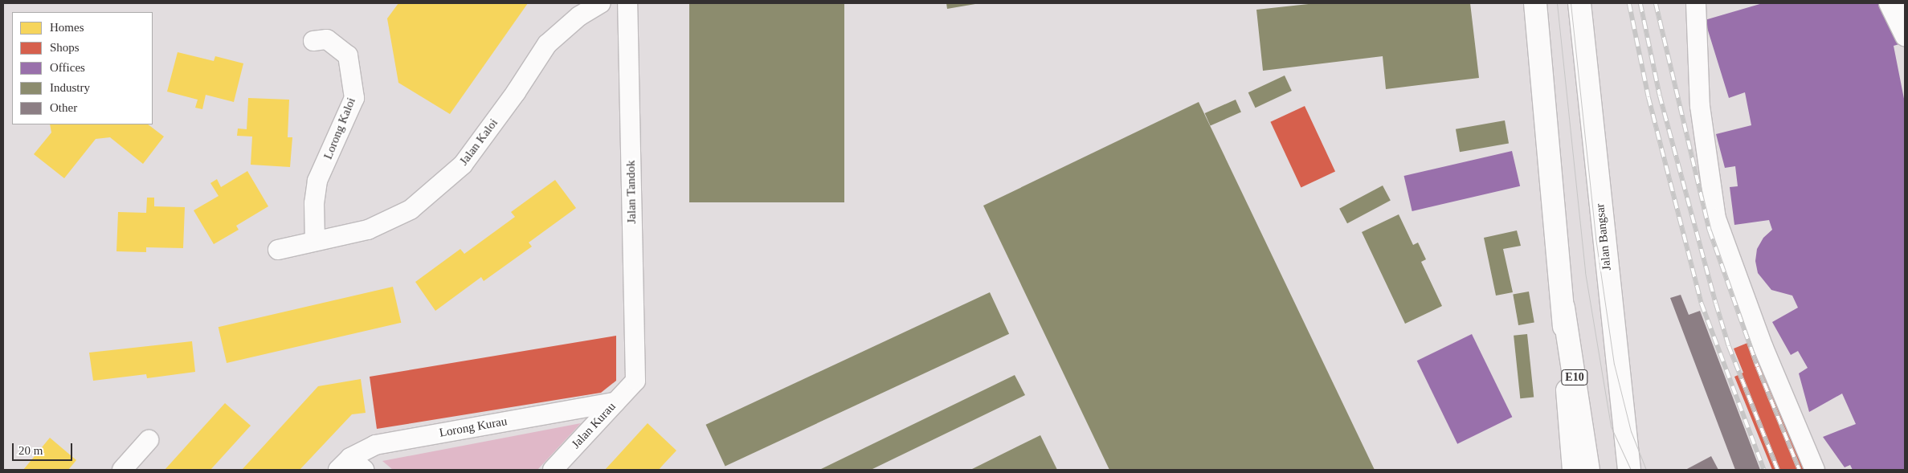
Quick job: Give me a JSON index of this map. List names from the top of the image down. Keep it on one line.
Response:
{"streets":{"main road":["Jalan Bangsar","E10"],"street":["Lorong Kaloi","Jalan Kaloi","Jalan Tandok","Jalan Kurau","Lorong Kurau"]},"crossings":[["Lorong Kaloi","Jalan Kaloi"],["Jalan Tandok","Jalan Kurau"],["Jalan Kurau","Lorong Kurau"]],"legend":["Homes","Shops","Offices","Industry","Other"],"scale_bar":"20 m"}
